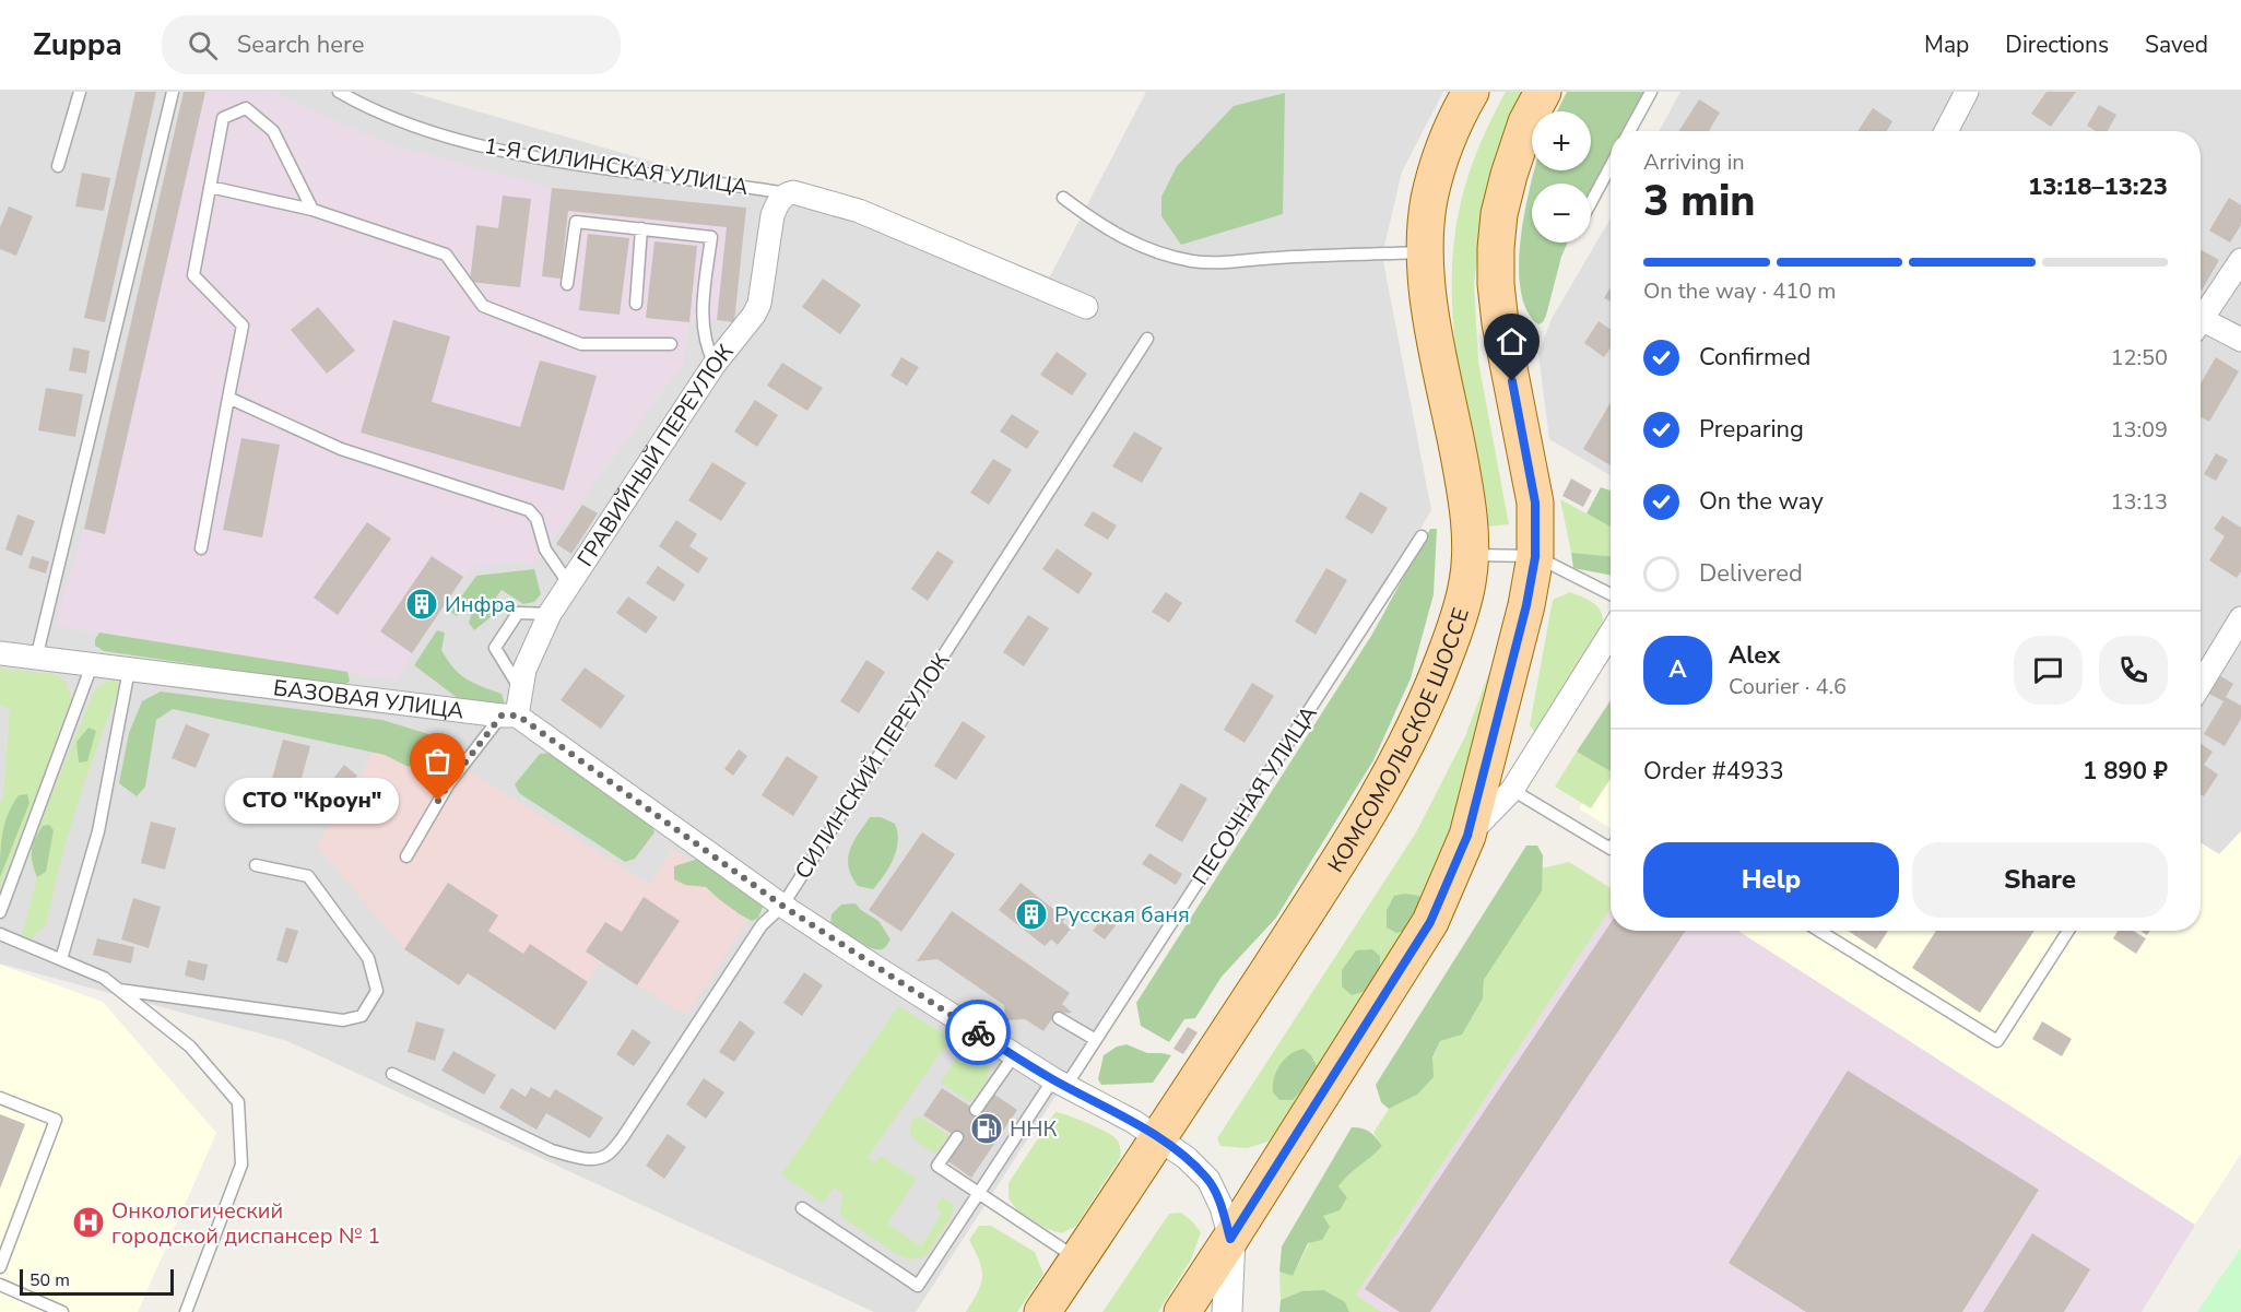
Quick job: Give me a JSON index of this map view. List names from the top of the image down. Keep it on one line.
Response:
{"streets":{"main road":["КОМСОМОЛЬСКОЕ ШОССЕ"],"street":["ГРАВИЙНЫЙ ПЕРЕУЛОК","БАЗОВАЯ УЛИЦА"],"lane":["1-Я СИЛИНСКАЯ УЛИЦА","СИЛИНСКИЙ ПЕРЕУЛОК","ПЕСОЧНАЯ УЛИЦА"]},"crossings":[["1-Я СИЛИНСКАЯ УЛИЦА","ГРАВИЙНЫЙ ПЕРЕУЛОК"],["ГРАВИЙНЫЙ ПЕРЕУЛОК","БАЗОВАЯ УЛИЦА"],["БАЗОВАЯ УЛИЦА","КОМСОМОЛЬСКОЕ ШОССЕ"],["БАЗОВАЯ УЛИЦА","СИЛИНСКИЙ ПЕРЕУЛОК"],["БАЗОВАЯ УЛИЦА","ПЕСОЧНАЯ УЛИЦА"]],"places":{"building":["Инфра","Русская баня"],"other":["СТО \"Кроун\""],"fuel station":["ННК"],"hospital":["Онкологический городской диспансер № 1"]},"scale_bar":"50 m","page":{"header":"Zuppa","search":"Search here","nav":["Map","Directions","Saved"],"map_buttons":["+","−"],"heading":["3 min","Arriving in","13:18–13:23"],"panel":["Alex","Courier · 4.6","Order #4933","1 890 ₽"],"bar":"On the way · 410 m","list":[["Confirmed","12:50"],["Preparing","13:09"],["On the way","13:13"],"Delivered"],"round":"A","bubble":"СТО \"Кроун\"","buttons":["Help","Share"],"scale":"50 m"}}
